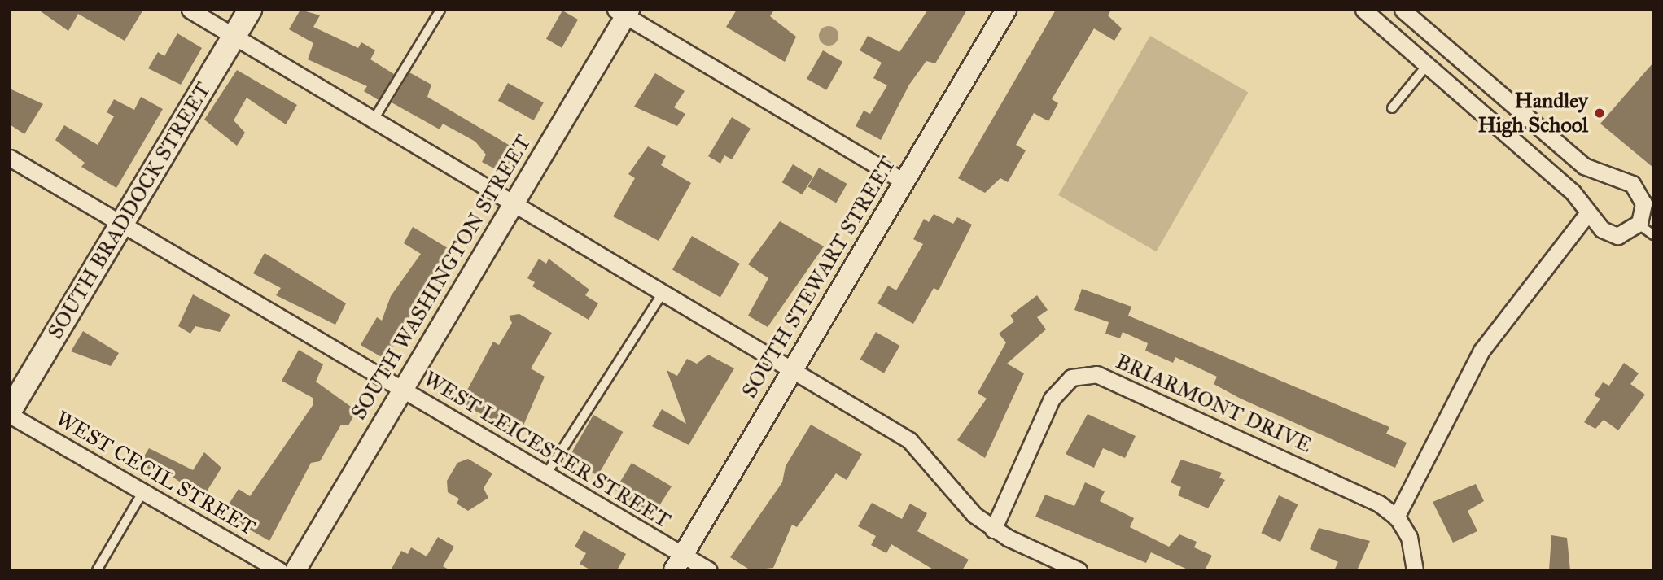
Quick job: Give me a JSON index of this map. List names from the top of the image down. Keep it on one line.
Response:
{"streets":{"main road":["SOUTH BRADDOCK STREET"],"street":["SOUTH WASHINGTON STREET","SOUTH STEWART STREET","BRIARMONT DRIVE","WEST LEICESTER STREET","WEST CECIL STREET"]},"crossings":[["SOUTH BRADDOCK STREET","WEST LEICESTER STREET"],["SOUTH BRADDOCK STREET","WEST CECIL STREET"],["SOUTH WASHINGTON STREET","WEST LEICESTER STREET"],["SOUTH STEWART STREET","WEST LEICESTER STREET"]],"places":["Handley High School"]}
